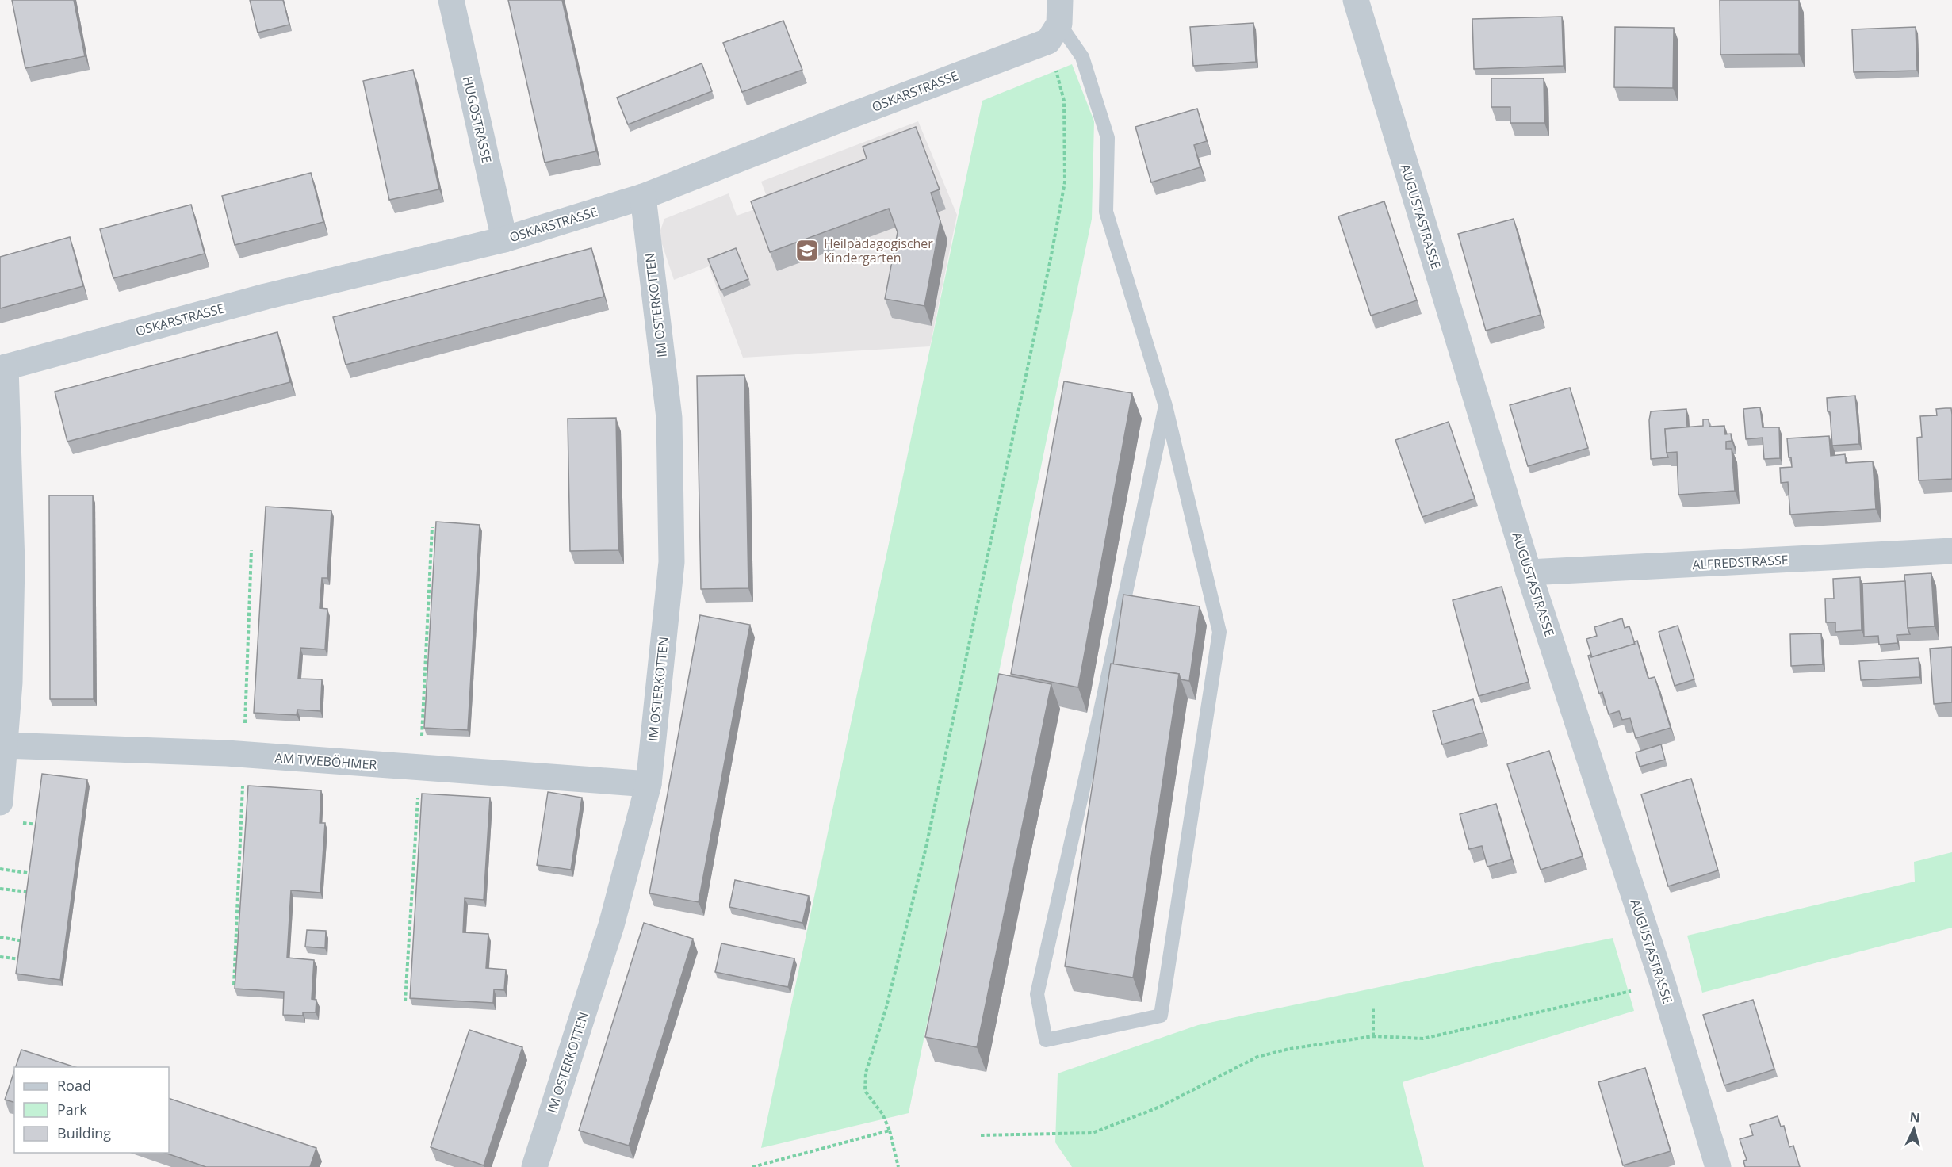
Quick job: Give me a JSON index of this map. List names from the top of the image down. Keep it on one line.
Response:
{"streets":{"street":["OSKARSTRASSE","HUGOSTRASSE","AUGUSTASTRASSE","IM OSTERKOTTEN","ALFREDSTRASSE","AM TWEBÖHMER"]},"crossings":[["OSKARSTRASSE","HUGOSTRASSE"],["OSKARSTRASSE","IM OSTERKOTTEN"],["AUGUSTASTRASSE","ALFREDSTRASSE"],["IM OSTERKOTTEN","AM TWEBÖHMER"]],"places":{"school or university":["Heilpädagogischer Kindergarten"]},"legend":["Road","Park","Building"],"north":"top"}
